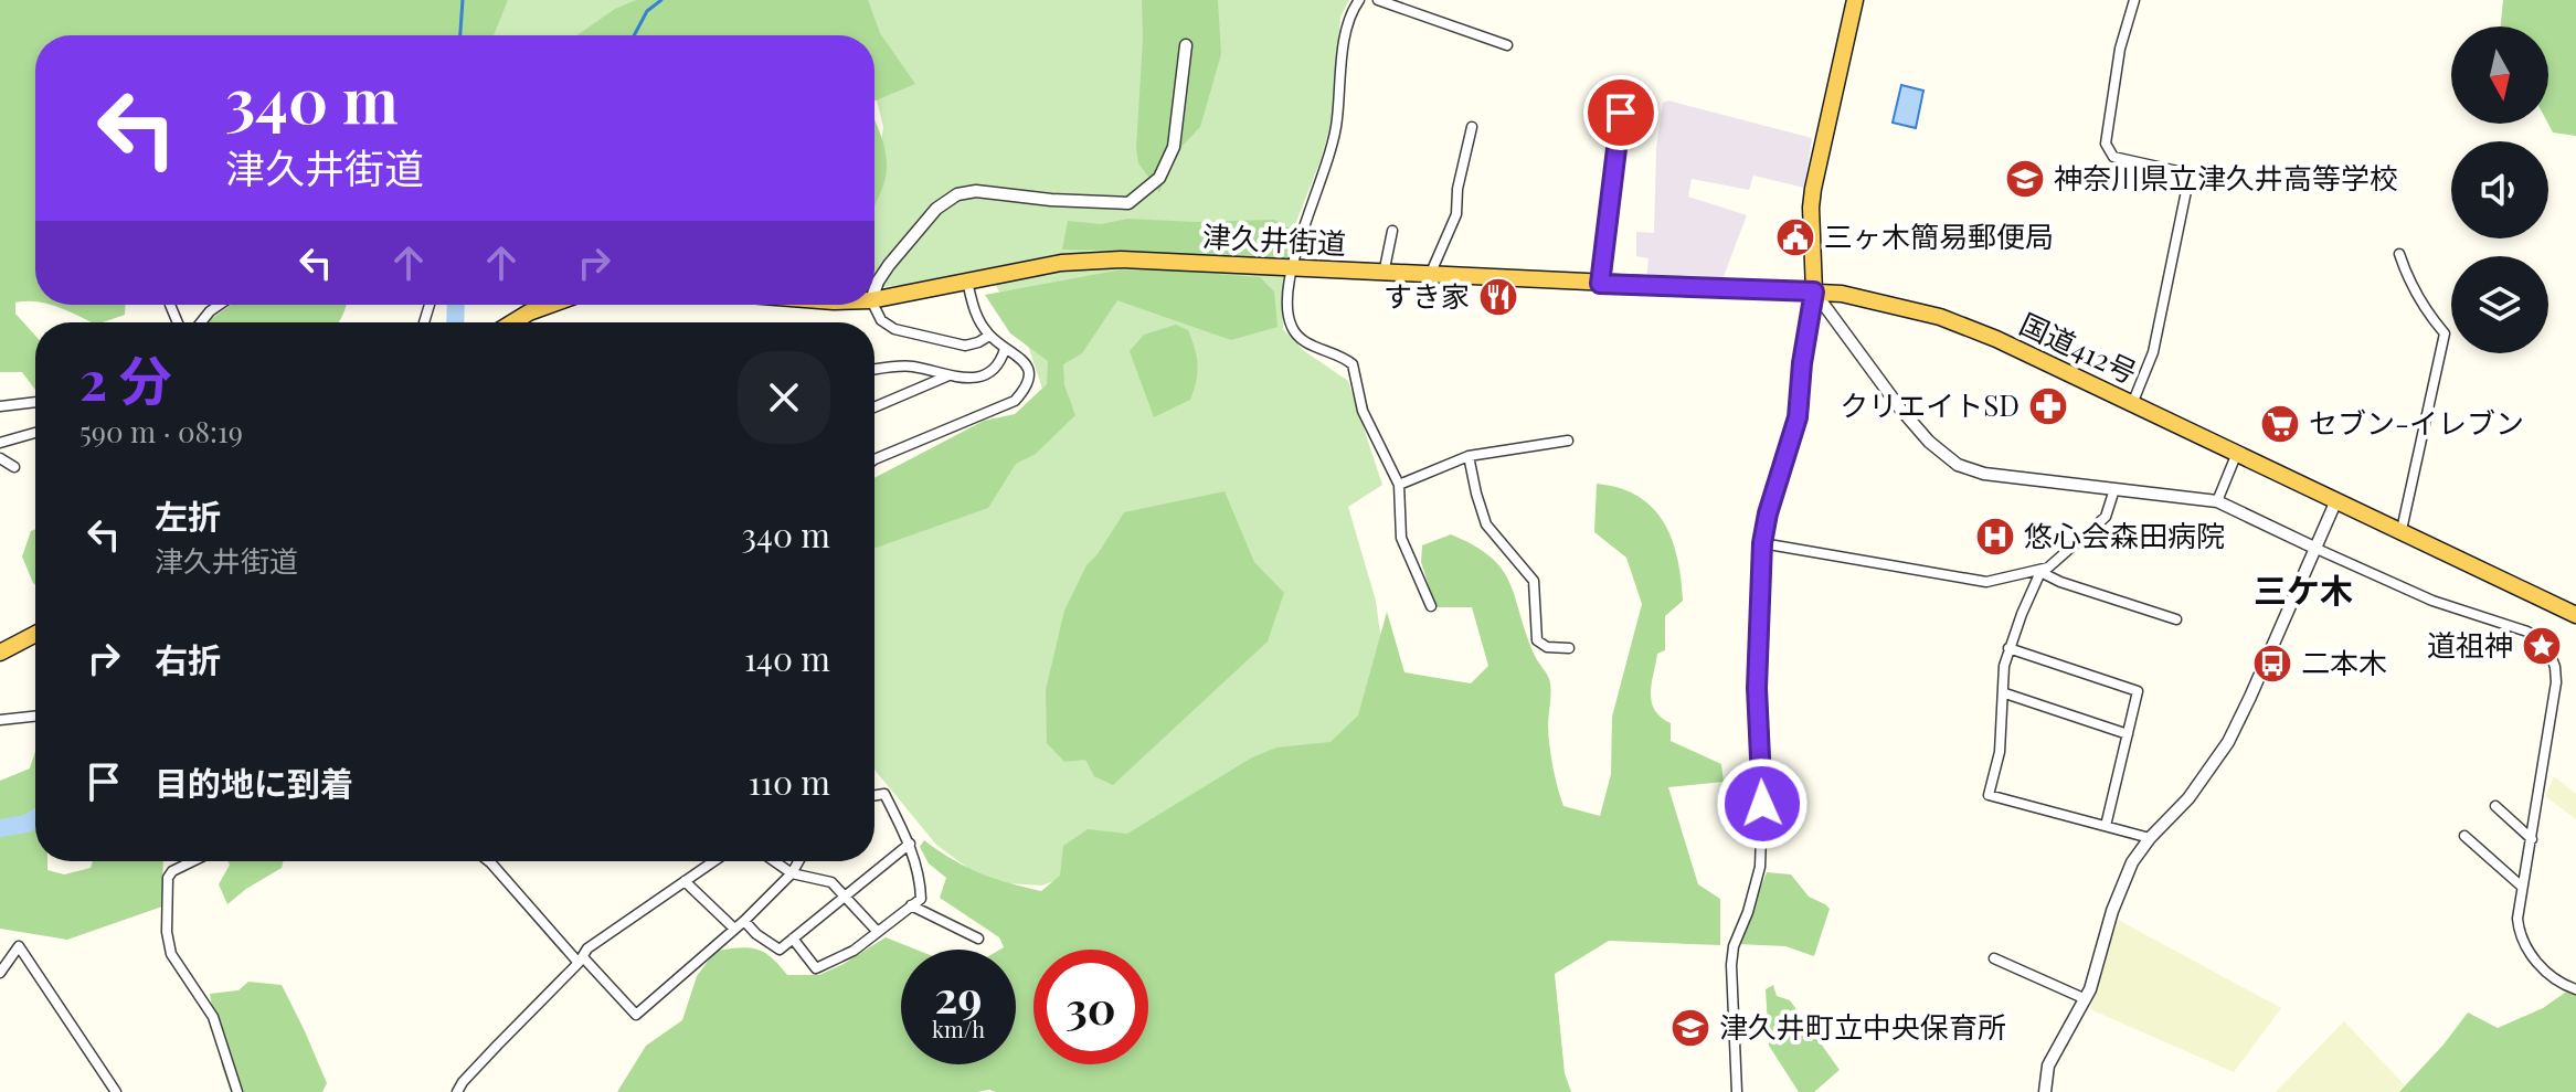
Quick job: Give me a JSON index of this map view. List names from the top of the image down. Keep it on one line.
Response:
{"streets":{"highway":["津久井街道","国道412号"]},"crossings":[["津久井街道","国道412号"]],"districts":["三ケ木"],"places":{"school or university":["神奈川県立津久井高等学校","津久井町立中央保育所"],"public building":["三ヶ木簡易郵便局"],"restaurant":["すき家"],"pharmacy":["クリエイトSD"],"supermarket":["セブン-イレブン"],"hospital":["悠心会森田病院"],"place":["道祖神"],"bus stop":["二本木"]},"north":"bottom","page":{"turn":["340 m","津久井街道"],"heading":["2 分","590 m · 08:19"],"list":[{"name":"左折","note":"津久井街道","value":"340 m"},{"name":"右折","value":"140 m"},{"name":"目的地に到着","value":"110 m"}],"speed":"29 km/h","limit":"30"}}
